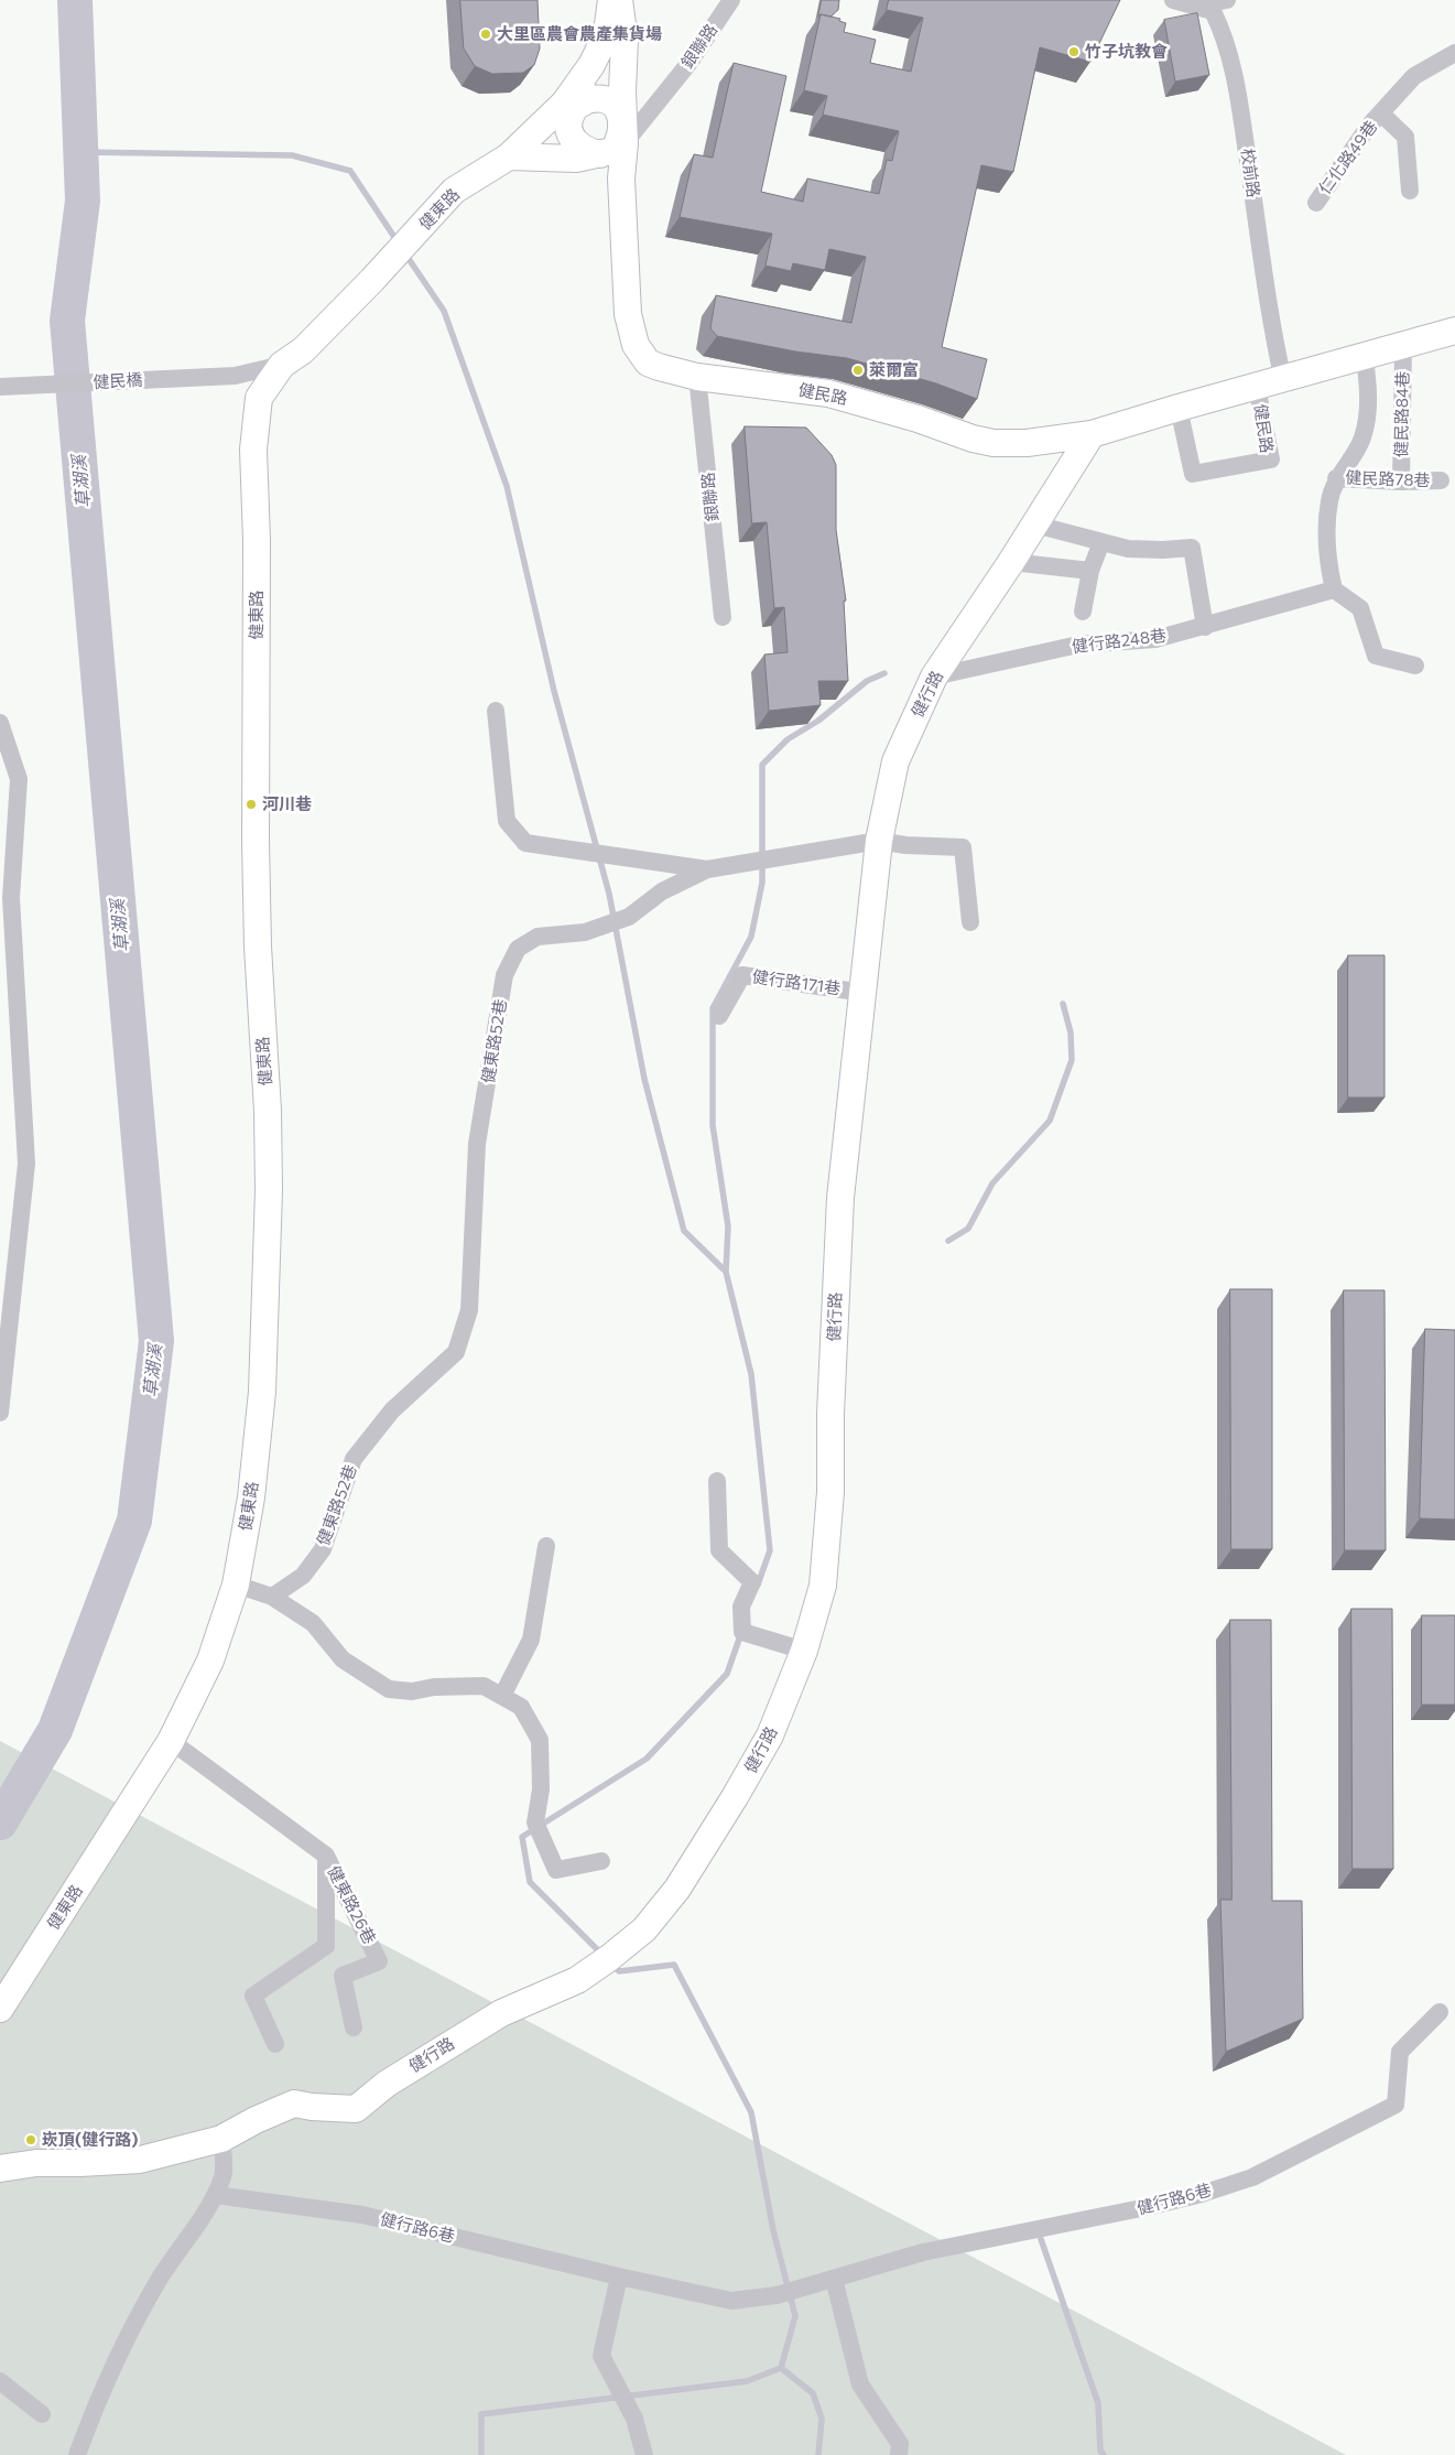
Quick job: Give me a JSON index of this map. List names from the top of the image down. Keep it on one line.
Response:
{"streets":{"street":["銀聯路","仁化路49巷","校前路","健東路","健民橋","健民路","健民路84巷","健民路78巷","健行路248巷","健行路","健行路171巷","健東路52巷","健東路26巷","健行路6巷"]},"crossings":[["銀聯路","健東路"],["銀聯路","健民路"],["校前路","健民路"],["健東路","健民橋"],["健東路","健民路"],["健東路","健東路26巷"],["健民路","健民路84巷"],["健民路","健民路78巷"],["健民路","健行路"],["健民路84巷","健民路78巷"],["健民路78巷","健行路248巷"],["健行路248巷","健行路"],["健行路","健行路171巷"]],"water":["草湖溪"],"places":["大里區農會農產集貨場","竹子坑教會","萊爾富","河川巷","崁頂(健行路)"]}
